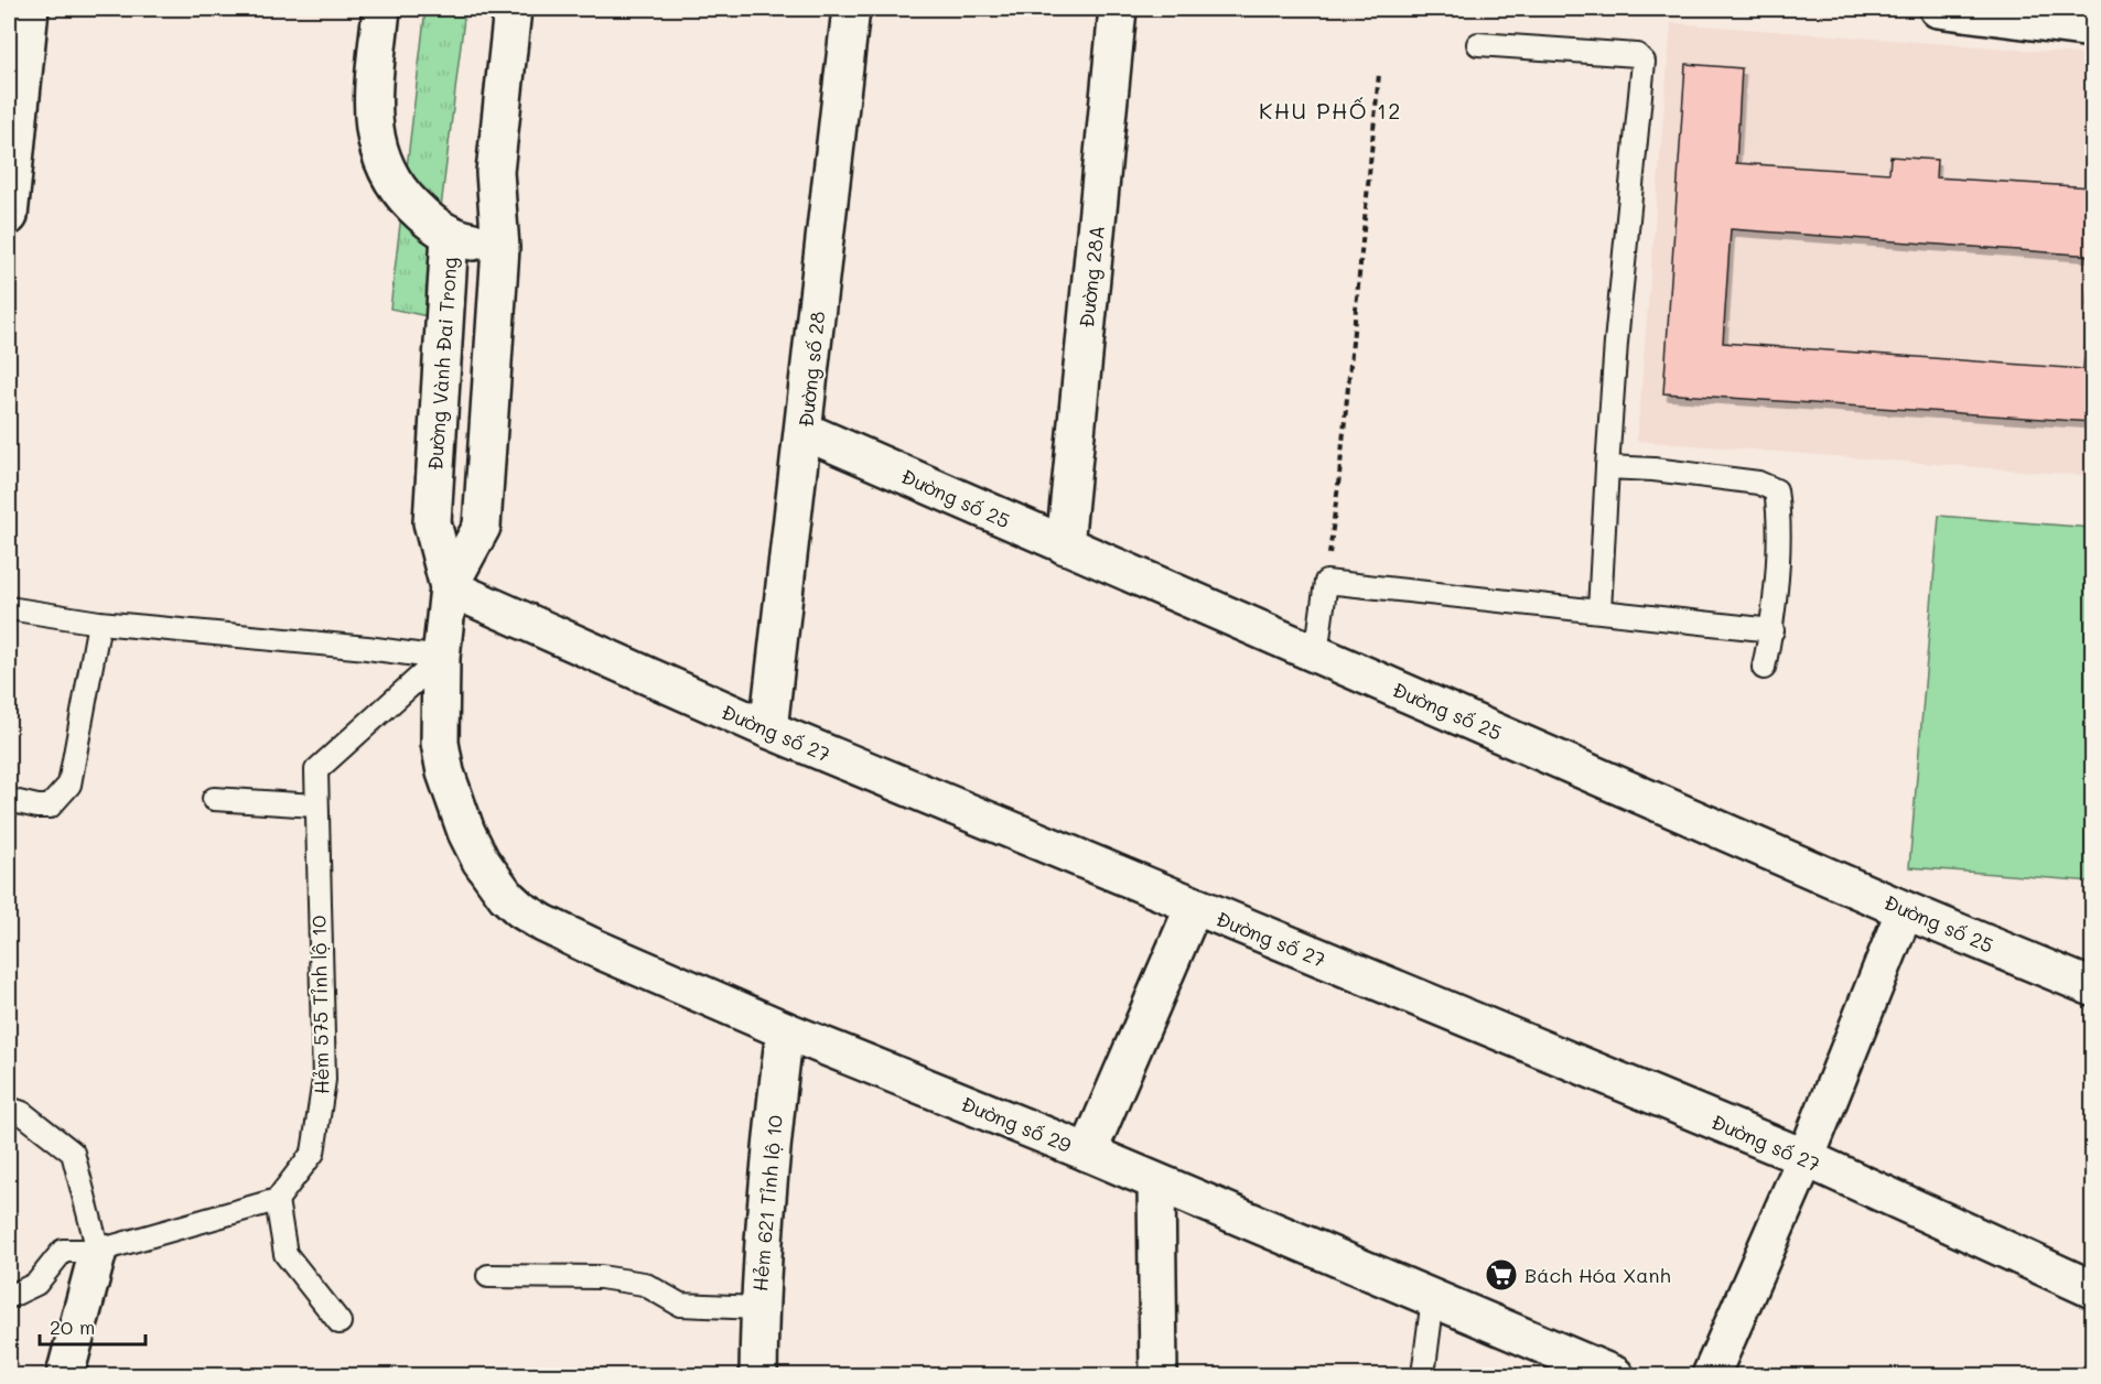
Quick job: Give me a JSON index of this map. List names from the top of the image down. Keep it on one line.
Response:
{"streets":{"street":["Đường 28A","Đường Vành Đai Trong","Đường số 28","Đường số 25","Đường số 27","Đường số 29","Hẻm 621 Tỉnh lộ 10"],"lane":["Hẻm 575 Tỉnh lộ 10"]},"crossings":[["Đường 28A","Đường số 25"],["Đường Vành Đai Trong","Đường số 27"],["Đường Vành Đai Trong","Hẻm 575 Tỉnh lộ 10"],["Đường Vành Đai Trong","Đường số 29"],["Đường số 28","Đường số 25"],["Đường số 28","Đường số 27"],["Đường số 29","Hẻm 621 Tỉnh lộ 10"]],"districts":["KHU PHỐ 12"],"places":{"supermarket":["Bách Hóa Xanh"]},"scale_bar":"20 m"}
